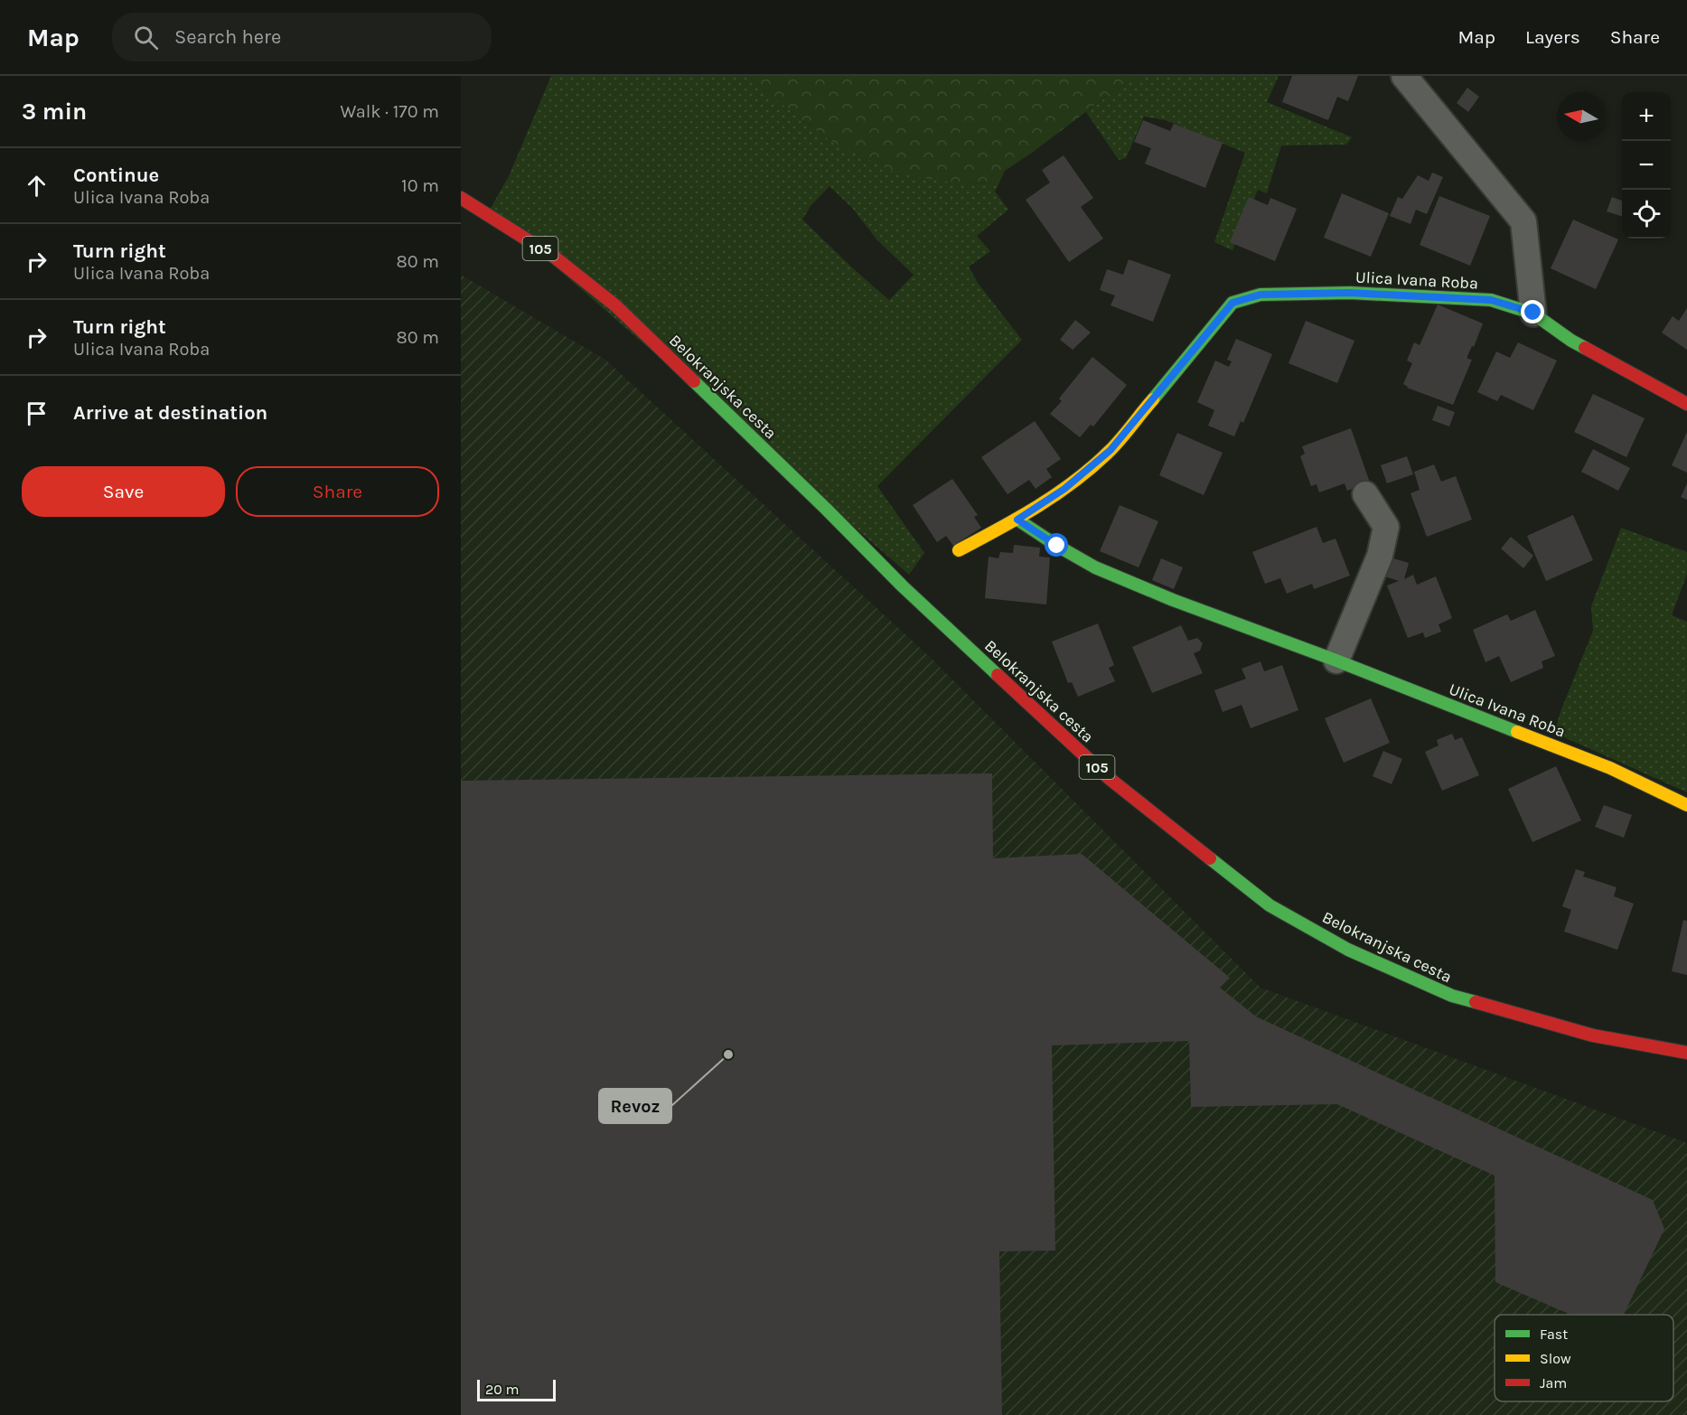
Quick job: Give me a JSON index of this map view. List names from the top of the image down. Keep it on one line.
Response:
{"streets":{"street":["105","Ulica Ivana Roba","Belokranjska cesta"]},"places":["Revoz"],"legend":["Fast","Slow","Jam"],"scale_bar":"20 m","north":"left","page":{"header":"Map","search":"Search here","nav":["Map","Layers","Share"],"heading":["3 min","Walk · 170 m"],"map_buttons":["+","−"],"list":[["Continue","Ulica Ivana Roba","10 m"],["Turn right","Ulica Ivana Roba","80 m"],["Turn right","Ulica Ivana Roba","80 m"],"Arrive at destination"],"buttons":["Save","Share"],"scale":"20 m"}}
